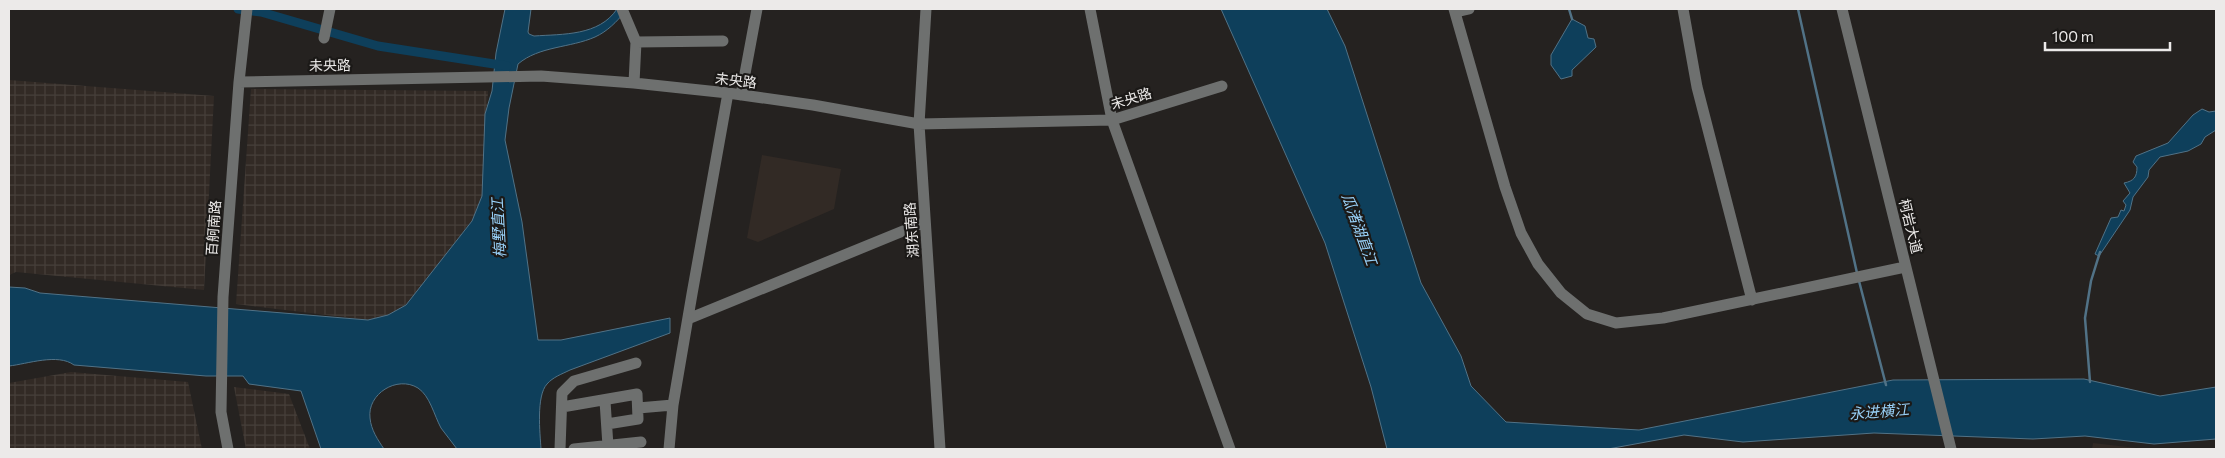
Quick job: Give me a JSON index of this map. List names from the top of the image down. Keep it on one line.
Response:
{"streets":{"street":["未央路","柯岩大道","百舸南路","湖东南路"]},"crossings":[["未央路","百舸南路"],["未央路","湖东南路"]],"water":["梅墅直江","瓜渚湖直江","永进横江"],"scale_bar":"100 m"}
